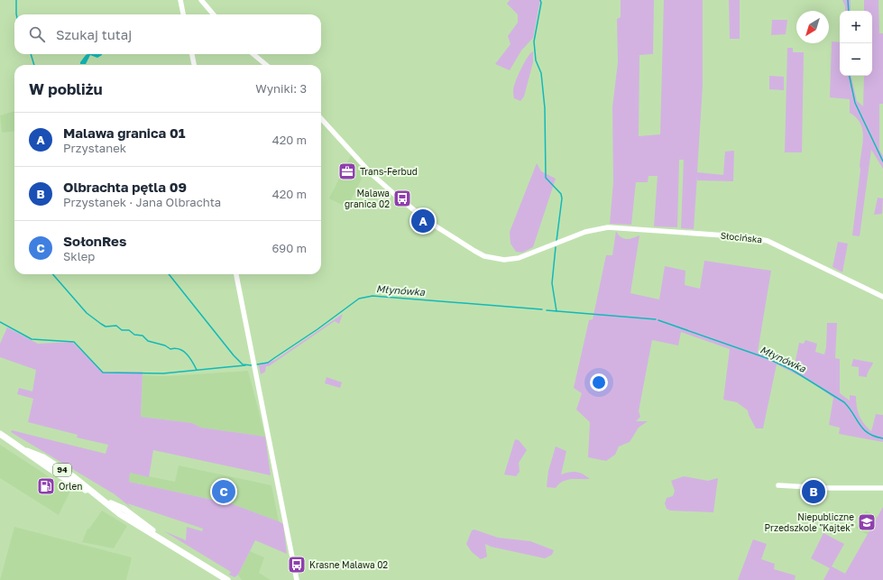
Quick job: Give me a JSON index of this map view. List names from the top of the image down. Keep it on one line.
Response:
{"streets":{"main road":["94"],"street":["Słocińska"]},"water":["Młynówka"],"places":{"office":["Trans-Ferbud"],"bus stop":["Malawa granica 02","Krasne Malawa 02"],"fuel station":["Orlen"],"school or university":["Niepubliczne Przedszkole \"Kajtek\""]},"north":"bottom left","page":{"map_buttons":["+","−"],"search":"Szukaj tutaj","heading":["W pobliżu","Wyniki: 3"],"list":[{"mark":"A","name":"Malawa granica 01","note":"Przystanek","value":"420 m"},{"mark":"B","name":"Olbrachta pętla 09","note":"Przystanek · Jana Olbrachta","value":"420 m"},{"mark":"C","name":"SołonRes","note":"Sklep","value":"690 m"}],"pins":["A","B","C"]}}
